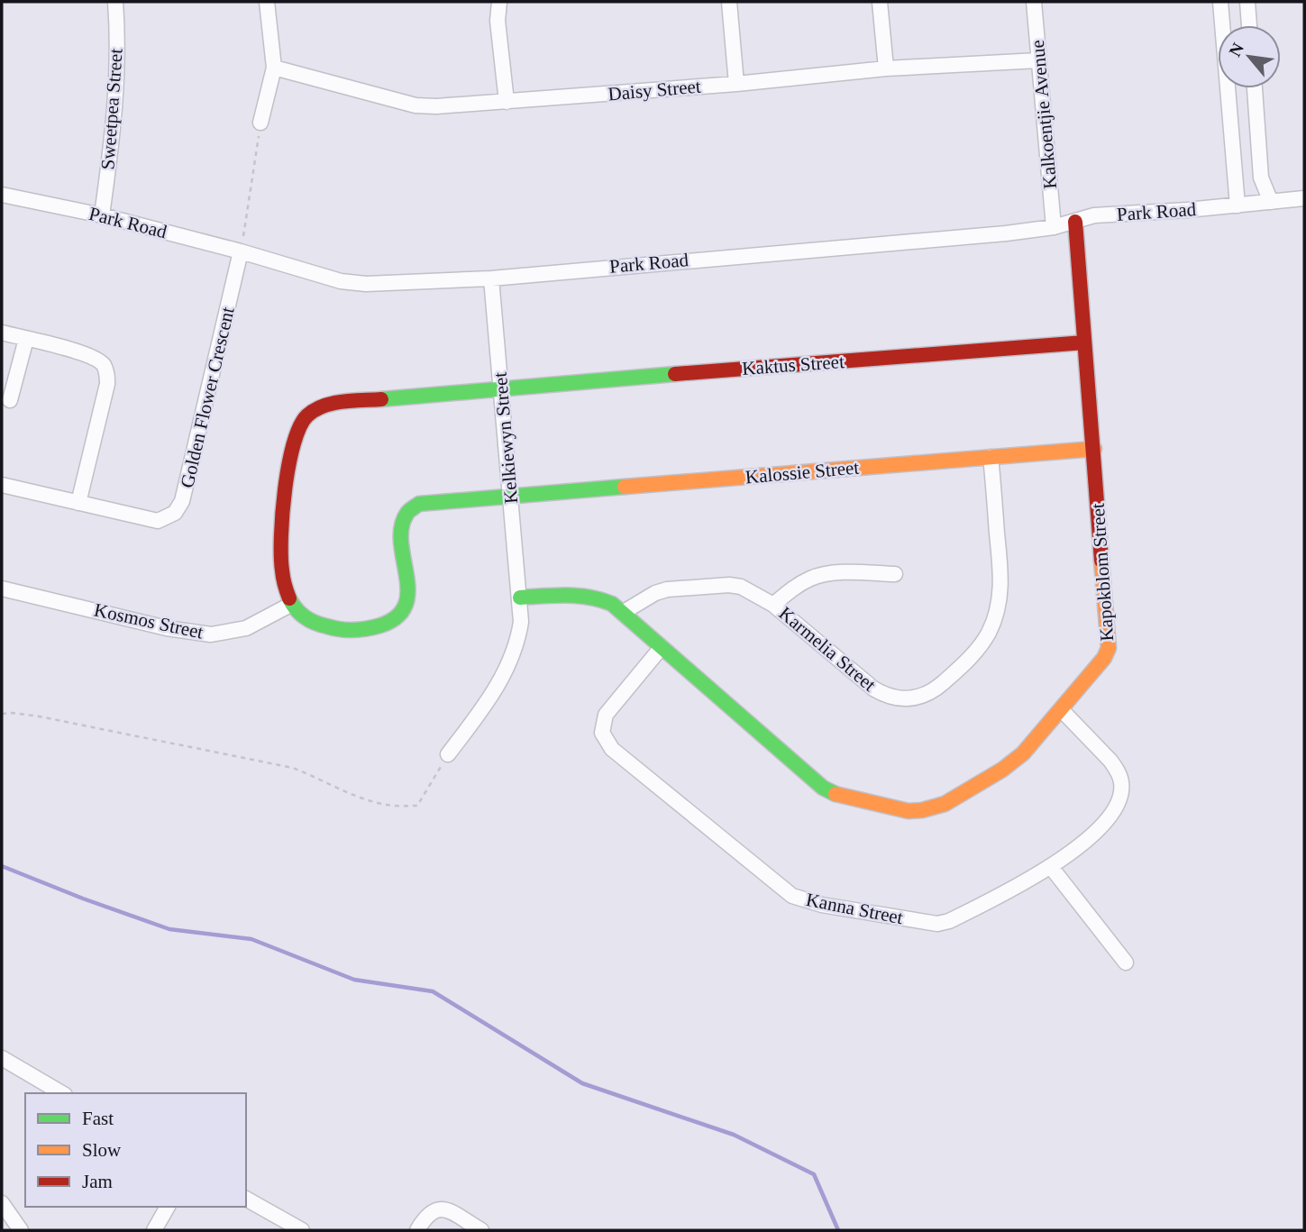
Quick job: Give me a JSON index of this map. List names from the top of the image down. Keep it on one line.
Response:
{"streets":{"street":["Daisy Street","Sweetpea Street","Kalkoentjie Avenue","Park Road","Kaktus Street","Golden Flower Crescent","Kelkiewyn Street","Kalossie Street","Kapokblom Street","Kosmos Street","Karmelia Street","Kanna Street"]},"crossings":[["Daisy Street","Kalkoentjie Avenue"],["Sweetpea Street","Park Road"],["Kalkoentjie Avenue","Park Road"],["Park Road","Golden Flower Crescent"],["Park Road","Kelkiewyn Street"],["Park Road","Kapokblom Street"],["Kaktus Street","Kelkiewyn Street"],["Kaktus Street","Kalossie Street"],["Kaktus Street","Kapokblom Street"],["Kaktus Street","Kosmos Street"],["Kelkiewyn Street","Kalossie Street"],["Kelkiewyn Street","Kapokblom Street"],["Kalossie Street","Kapokblom Street"],["Kalossie Street","Kosmos Street"],["Kalossie Street","Karmelia Street"],["Kapokblom Street","Karmelia Street"],["Kapokblom Street","Kanna Street"]],"legend":["Fast","Slow","Jam"],"north":"top left"}
